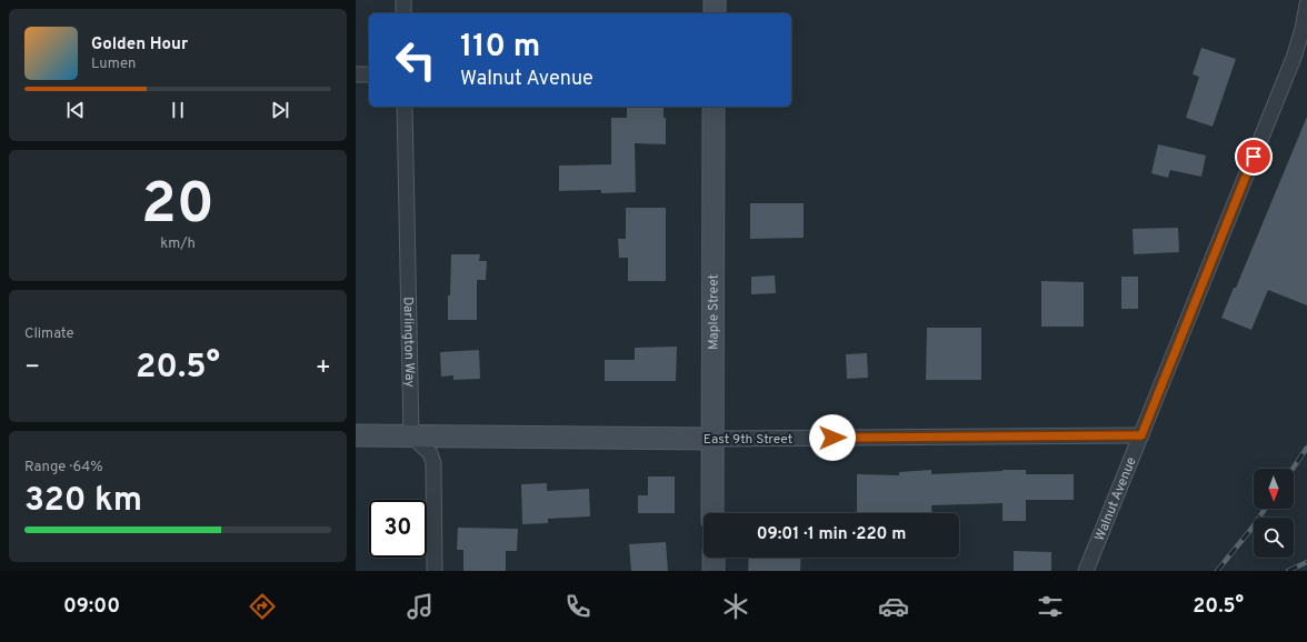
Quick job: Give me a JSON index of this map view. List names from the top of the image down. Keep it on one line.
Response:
{"streets":{"main road":["Maple Street","East 9th Street"],"street":["Darlington Way","Walnut Avenue"]},"crossings":[["Maple Street","East 9th Street"],["Darlington Way","East 9th Street"],["East 9th Street","Walnut Avenue"]],"north":"bottom","page":{"turn":["110 m","Walnut Avenue"],"song":["Golden Hour","Lumen"],"tile":[["20","km/h"],"Climate",["Range · 64%","320 km"]],"heat":["−","20.5°","+"],"limit":"30","trip":"09:01 · 1 min · 220 m","tabs":["09:00","20.5°"]}}
